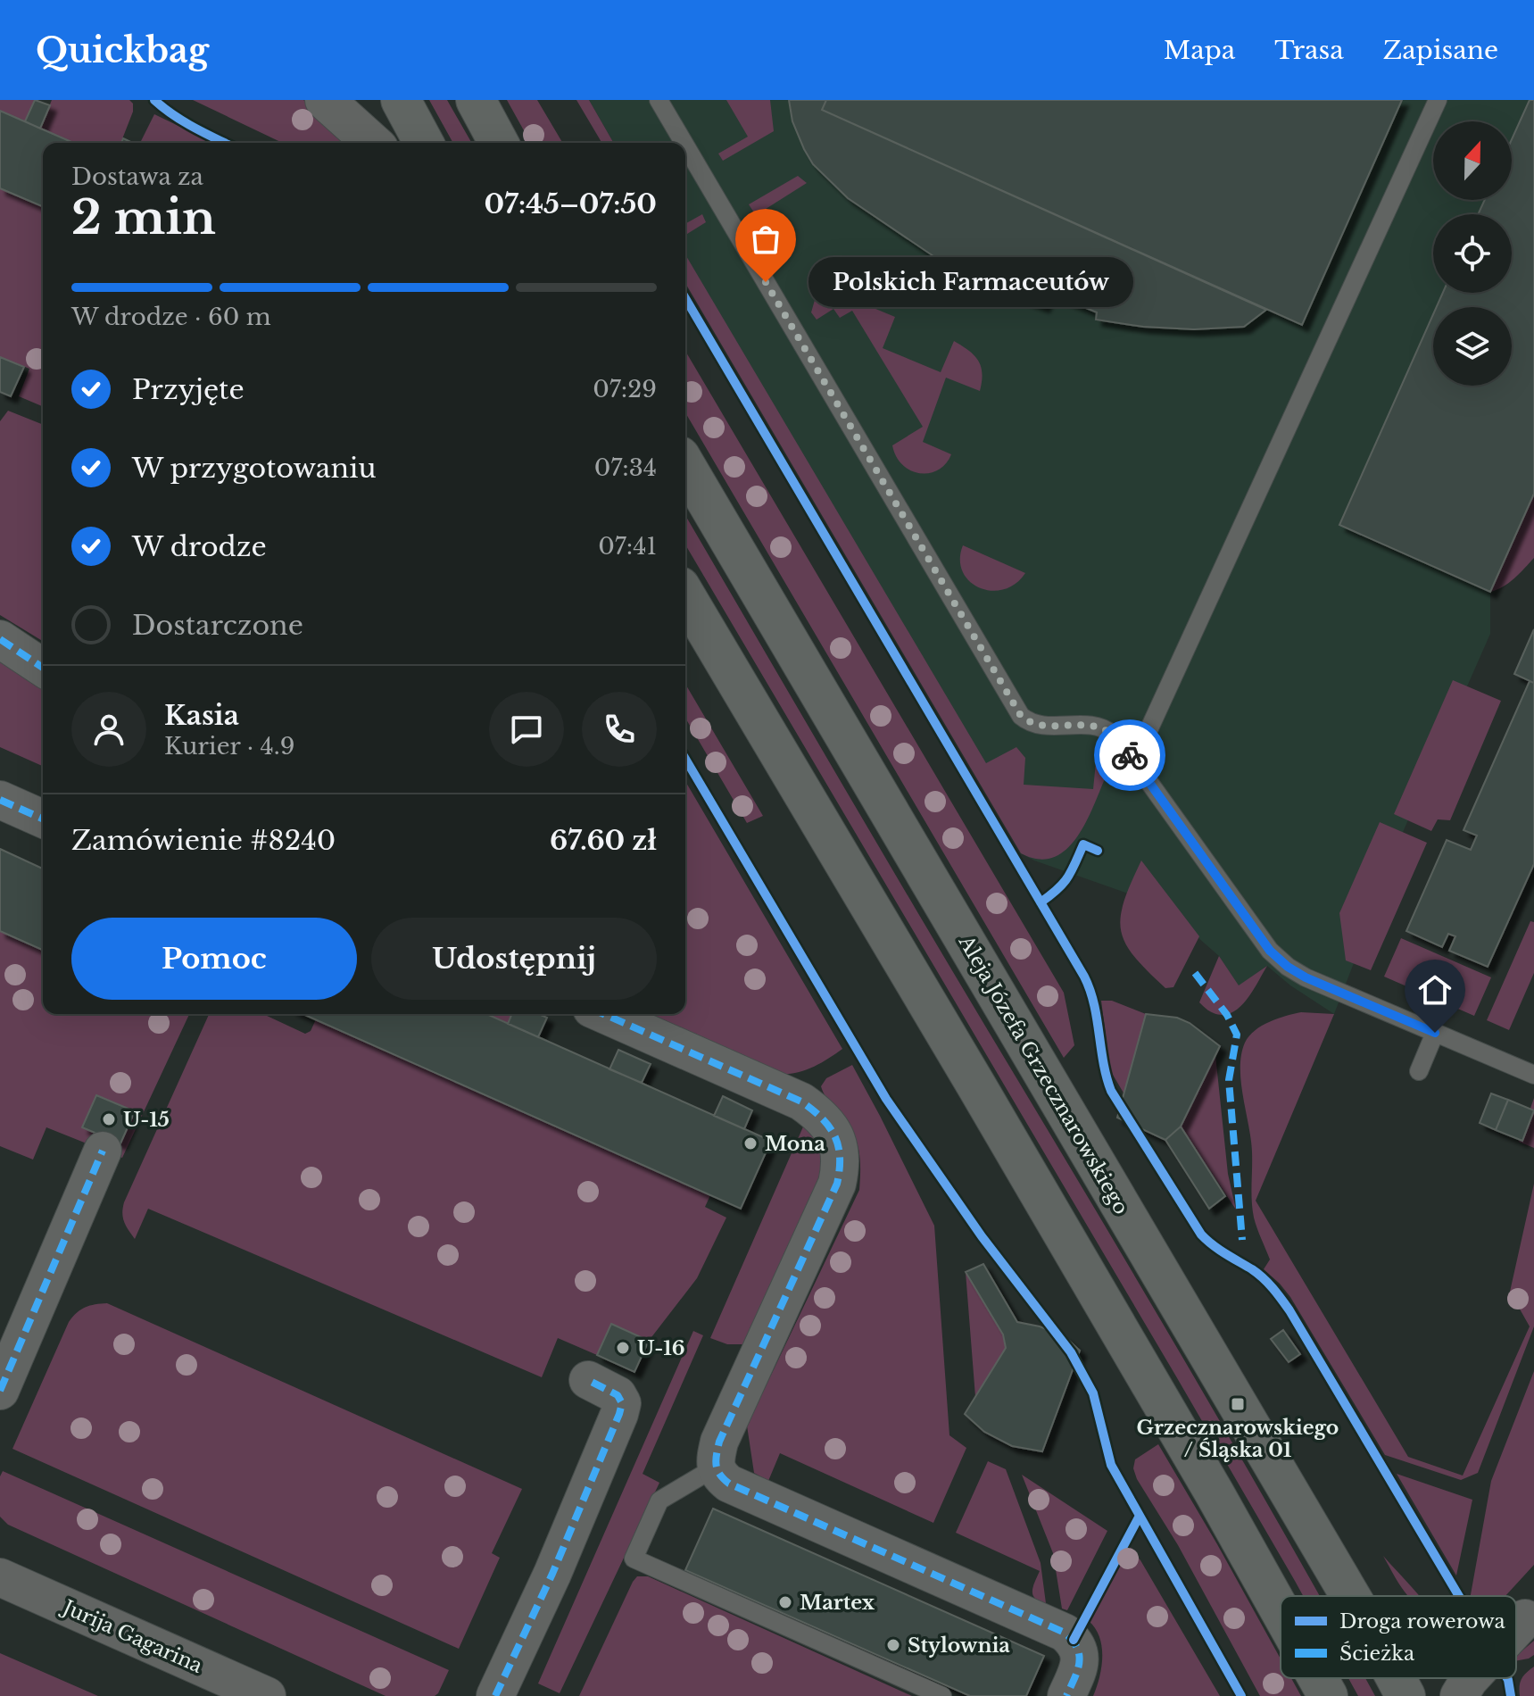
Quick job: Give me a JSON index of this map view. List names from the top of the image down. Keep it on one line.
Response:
{"streets":{"main road":["Aleja Józefa Grzecznarowskiego"],"street":["Jurija Gagarina"]},"places":{"other":["Polskich Farmaceutów","U-15","Mona","U-16","Martex","Stylownia"],"transit":["Grzecznarowskiego / Śląska 01"]},"legend":["Droga rowerowa","Ścieżka"],"north":"top","page":{"header":"Quickbag","nav":["Mapa","Trasa","Zapisane"],"heading":["2 min","Dostawa za","07:45–07:50"],"panel":["Kasia","Kurier · 4.9","Zamówienie #8240","67.60 zł"],"bubble":"Polskich Farmaceutów","bar":"W drodze · 60 m","list":[["Przyjęte","07:29"],["W przygotowaniu","07:34"],["W drodze","07:41"],"Dostarczone"],"buttons":["Pomoc","Udostępnij"]}}
